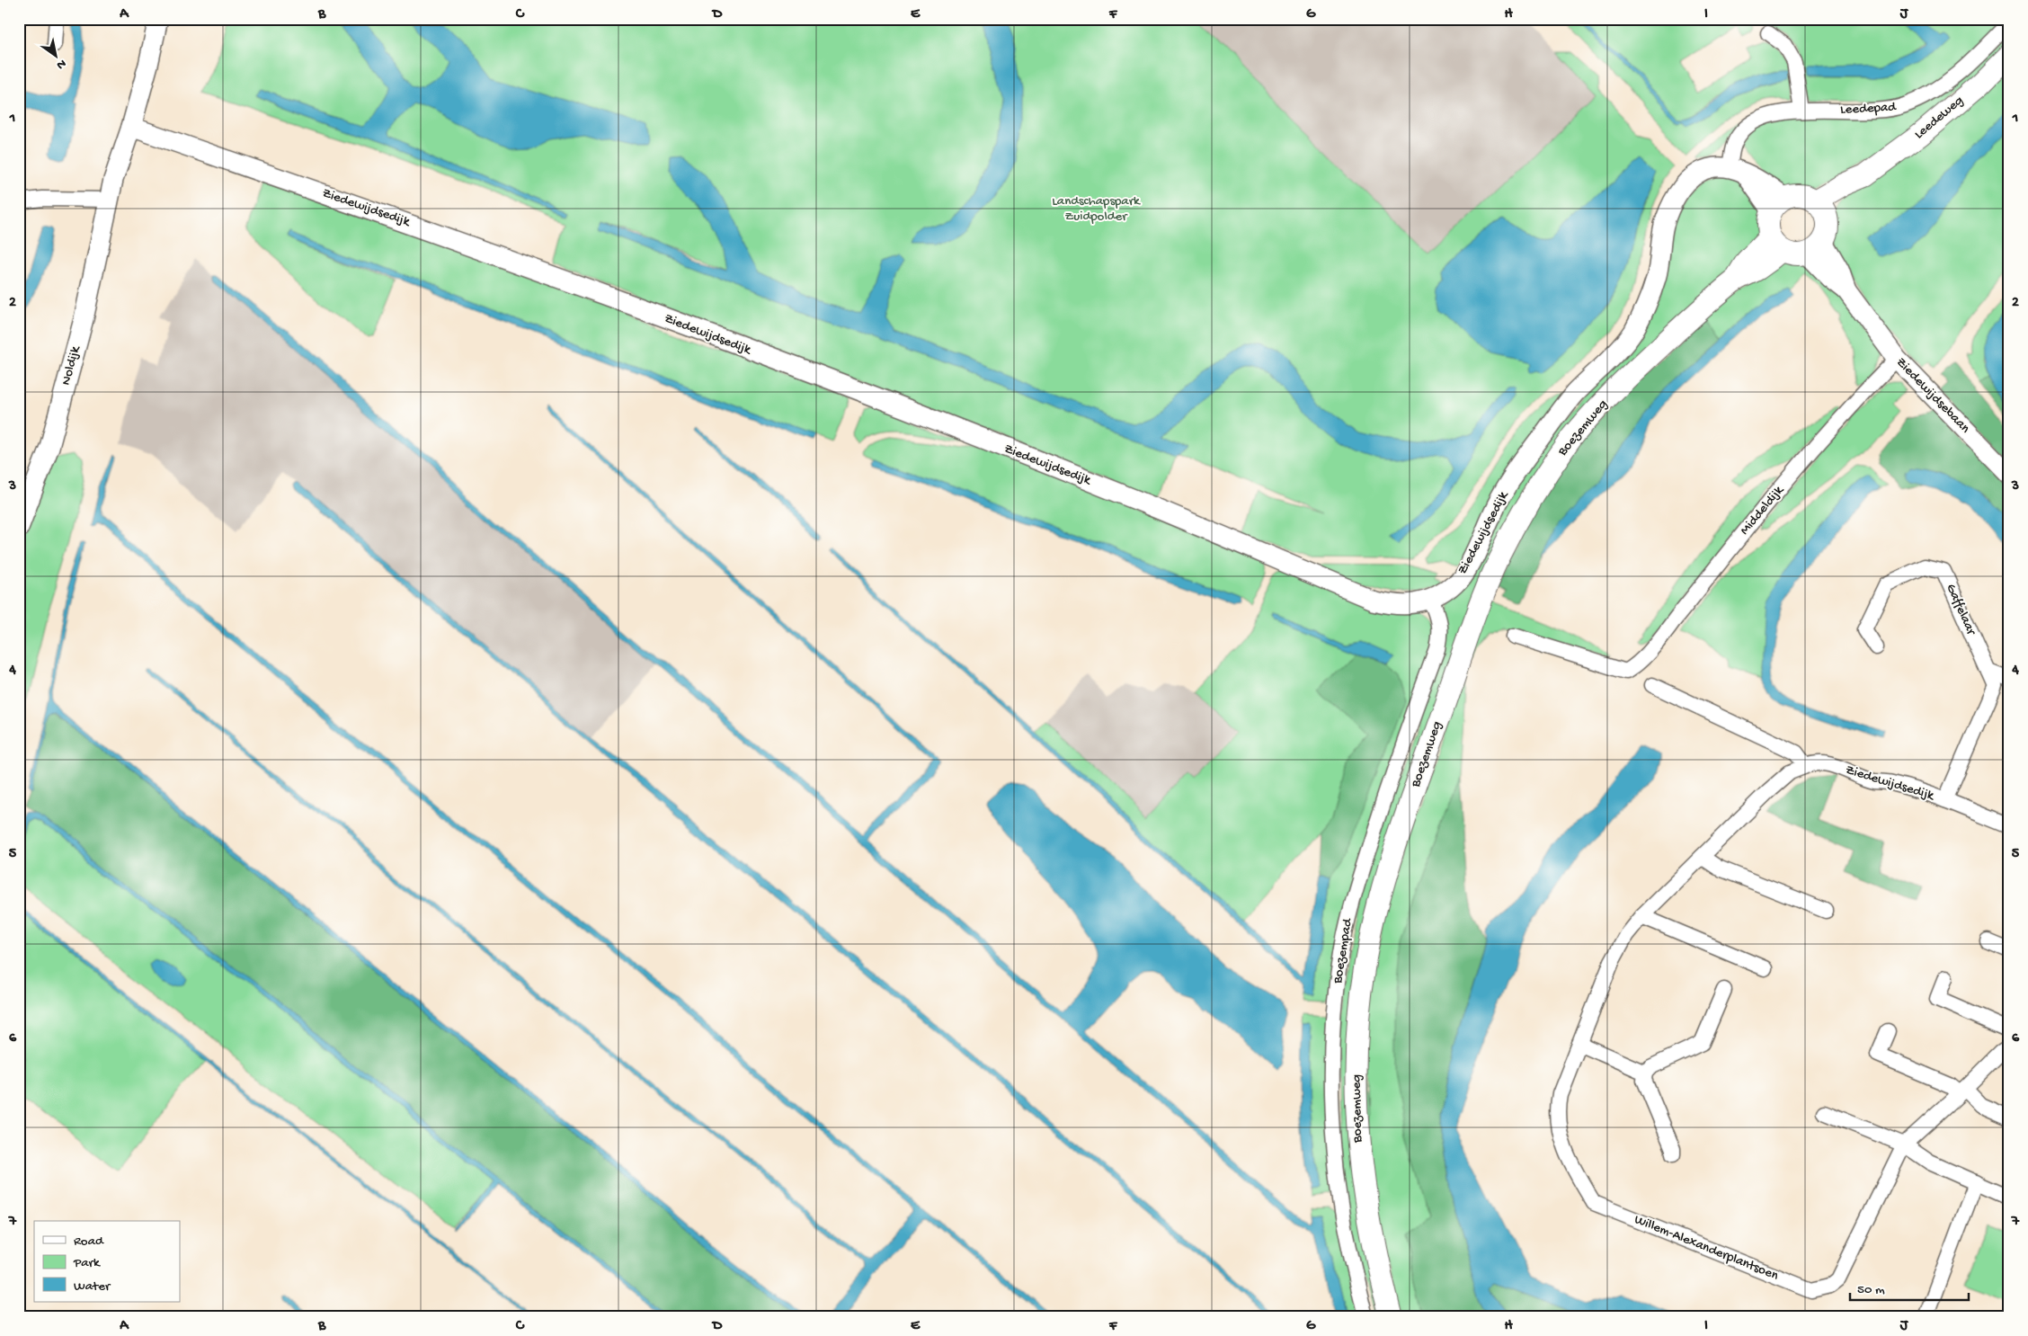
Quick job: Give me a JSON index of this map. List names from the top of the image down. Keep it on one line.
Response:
{"streets":{"main road":["Leedeweg","Boezemweg"],"street":["Leedepad","Ziedewijdsedijk","Noldijk","Ziedewijdsebaan","Middeldijk","Gaffelaar","Boezempad","Willem-Alexanderplantsoen"]},"crossings":[["Leedepad","Ziedewijdsedijk"],["Leedeweg","Ziedewijdsedijk"],["Leedeweg","Ziedewijdsebaan"],["Leedeweg","Boezemweg"],["Ziedewijdsedijk","Noldijk"],["Ziedewijdsedijk","Ziedewijdsebaan"],["Ziedewijdsedijk","Boezemweg"],["Ziedewijdsedijk","Gaffelaar"],["Ziedewijdsedijk","Boezempad"],["Ziedewijdsedijk","Willem-Alexanderplantsoen"],["Ziedewijdsebaan","Boezemweg"],["Ziedewijdsebaan","Middeldijk"]],"parks":["Landschapspark Zuidpolder"],"legend":["Road","Park","Water"],"scale_bar":"50 m","north":"bottom right","grid":{"columns":["A","B","C","D","E","F","G","H","I","J"],"rows":["1","2","3","4","5","6","7"]}}
